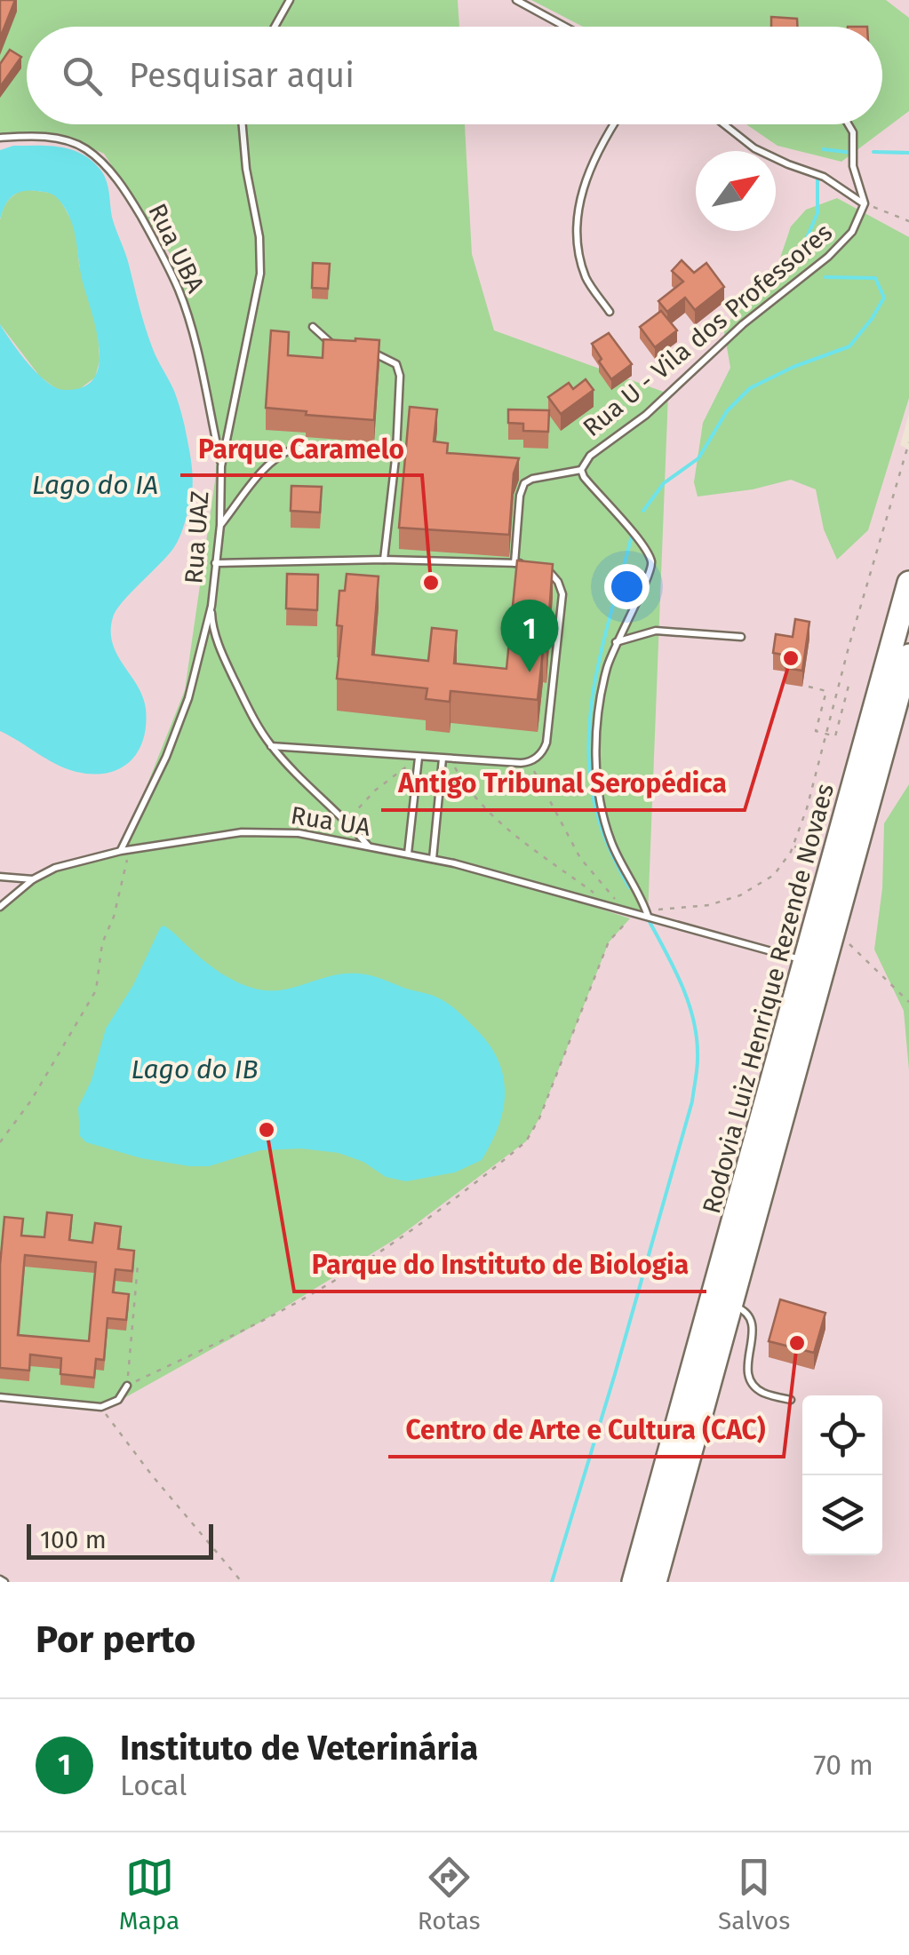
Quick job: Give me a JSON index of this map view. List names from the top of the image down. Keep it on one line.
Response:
{"streets":{"highway":["Rodovia Luiz Henrique Rezende Novaes"],"lane":["Rua UBA","Rua U - Vila dos Professores","Rua UAZ","Rua UA"]},"crossings":[["Rua UBA","Rua UAZ"],["Rua U - Vila dos Professores","Rua UA"],["Rua UAZ","Rua UA"],["Rua UA","Rodovia Luiz Henrique Rezende Novaes"]],"water":["Lago do IA","Lago do IB"],"places":["Parque Caramelo","Antigo Tribunal Seropédica","Parque do Instituto de Biologia","Centro de Arte e Cultura (CAC)"],"scale_bar":"100 m","north":"top right","page":{"search":"Pesquisar aqui","pins":"1","scale":"100 m","heading":"Por perto","list":[{"mark":"1","name":"Instituto de Veterinária","note":"Local","value":"70 m"}],"nav":["Mapa","Rotas","Salvos"]}}
